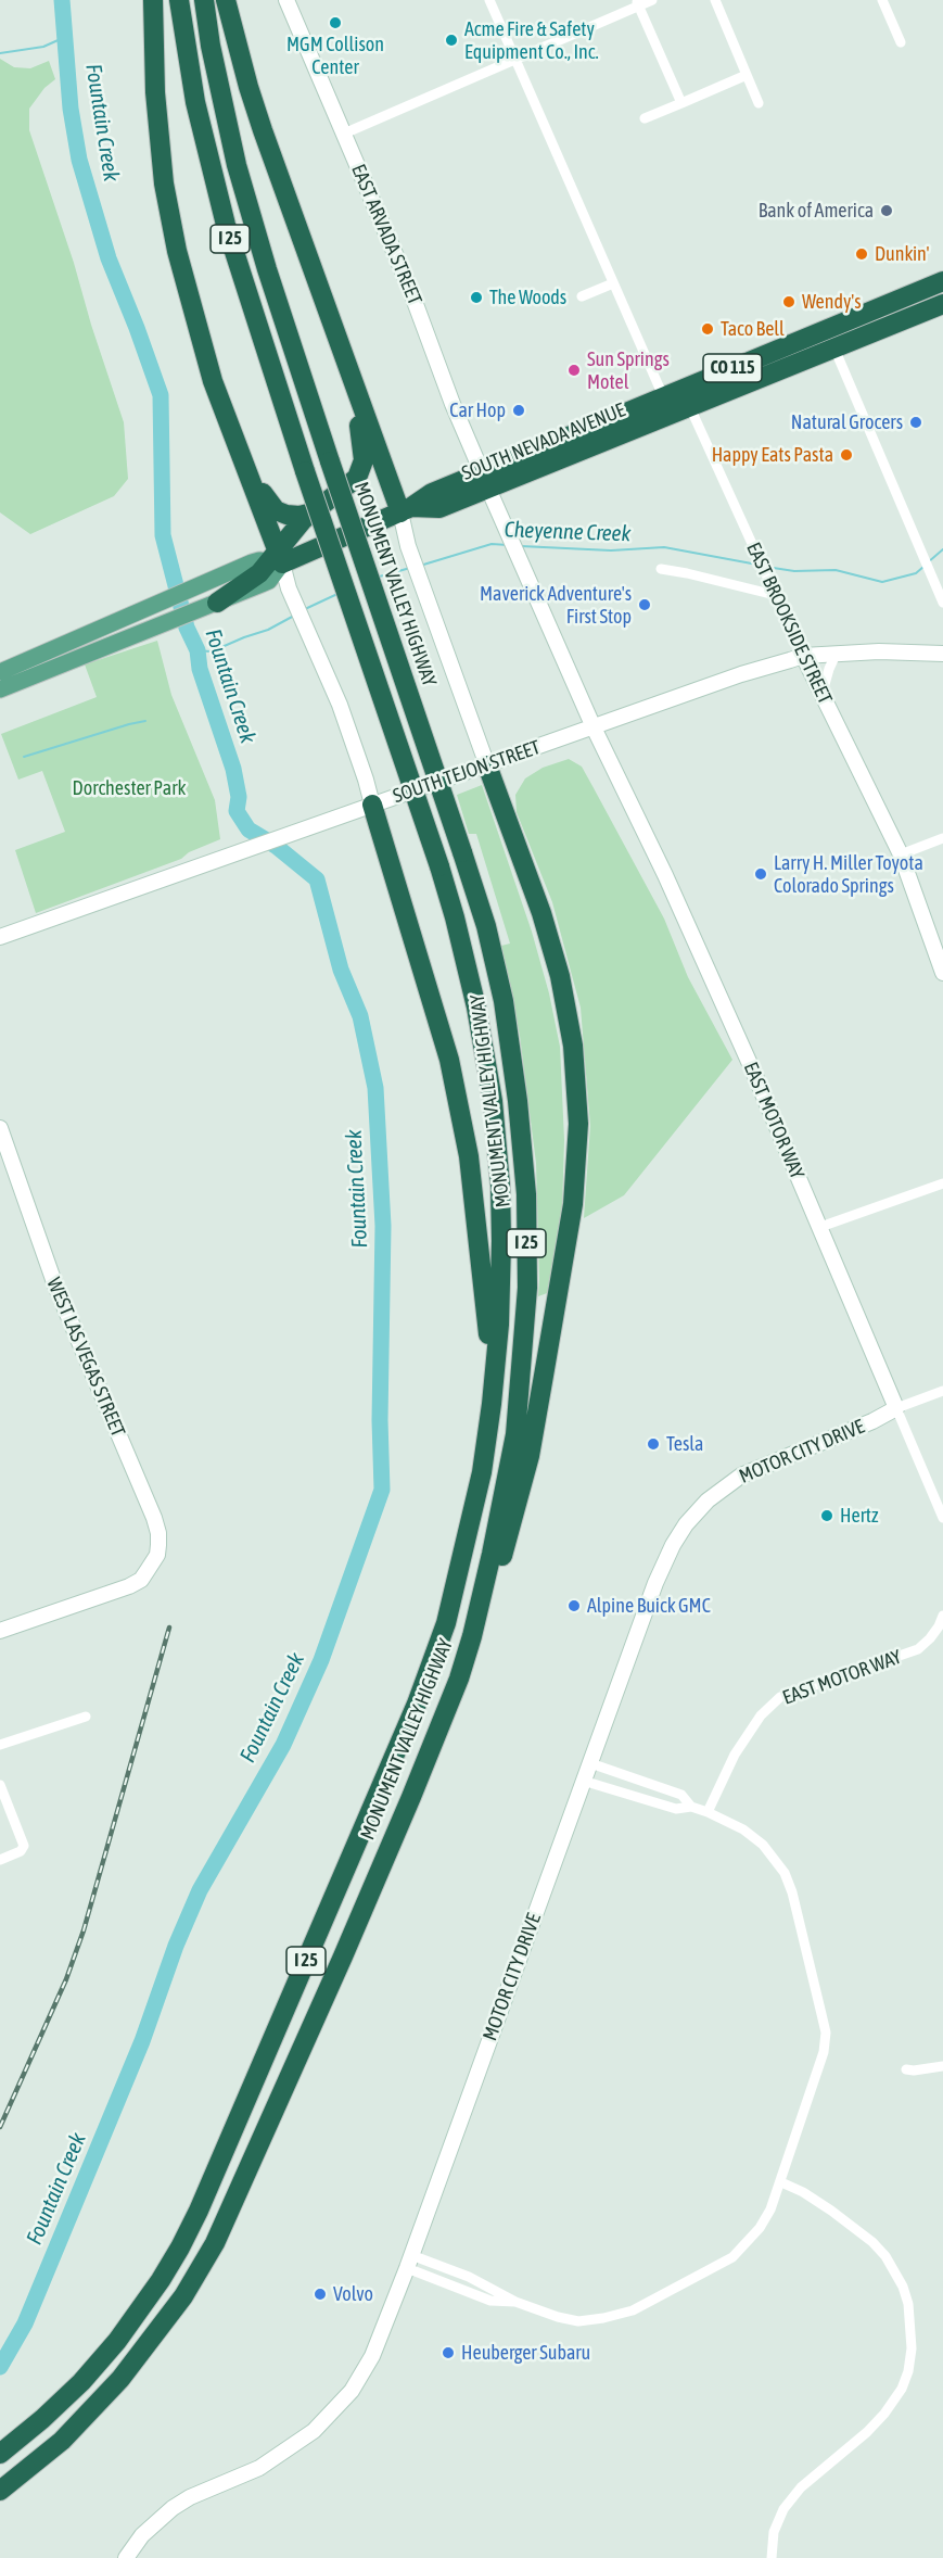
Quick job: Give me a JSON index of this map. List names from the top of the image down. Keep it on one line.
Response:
{"streets":{"highway":["I 25","CO 115","SOUTH NEVADA AVENUE","MONUMENT VALLEY HIGHWAY"],"street":["EAST ARVADA STREET","EAST BROOKSIDE STREET","SOUTH TEJON STREET","EAST MOTOR WAY","WEST LAS VEGAS STREET","MOTOR CITY DRIVE"]},"crossings":[["EAST ARVADA STREET","SOUTH NEVADA AVENUE"],["EAST ARVADA STREET","SOUTH TEJON STREET"],["EAST ARVADA STREET","EAST MOTOR WAY"],["SOUTH NEVADA AVENUE","EAST BROOKSIDE STREET"],["EAST BROOKSIDE STREET","SOUTH TEJON STREET"],["SOUTH TEJON STREET","EAST MOTOR WAY"],["EAST MOTOR WAY","MOTOR CITY DRIVE"]],"water":["Fountain Creek","Cheyenne Creek"],"parks":["Dorchester Park"],"places":["MGM Collison Center","Acme Fire & Safety Equipment Co., Inc.","Bank of America","Dunkin'","The Woods","Wendy's","Taco Bell","Sun Springs Motel","Car Hop","Natural Grocers","Happy Eats Pasta","Maverick Adventure's First Stop","Larry H. Miller Toyota Colorado Springs","Tesla","Hertz","Alpine Buick GMC","Volvo","Heuberger Subaru"]}
